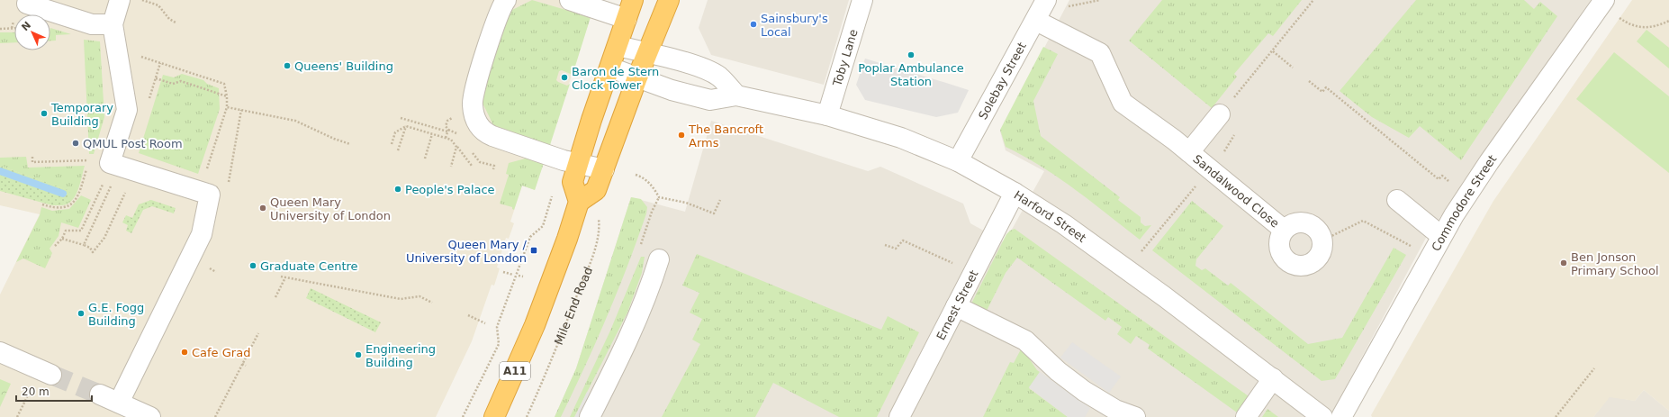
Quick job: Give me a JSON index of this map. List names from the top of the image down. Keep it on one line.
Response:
{"streets":{"highway":["A11"],"street":["Toby Lane","Solebay Street","Sandalwood Close","Commodore Street","Harford Street","Ernest Street"],"path":["Mile End Road"]},"crossings":[["Toby Lane","Harford Street"],["Solebay Street","Sandalwood Close"],["Solebay Street","Harford Street"],["Harford Street","Ernest Street"]],"places":{"other":["Sainsbury's Local","Poplar Ambulance Station","Queens' Building","Baron de Stern Clock Tower","Temporary Building","The Bancroft Arms","QMUL Post Room","People's Palace","Queen Mary University of London","Ben Jonson Primary School","Graduate Centre","G.E. Fogg Building","Cafe Grad","Engineering Building"],"transit":["Queen Mary / University of London"]},"scale_bar":"20 m","north":"top left"}
